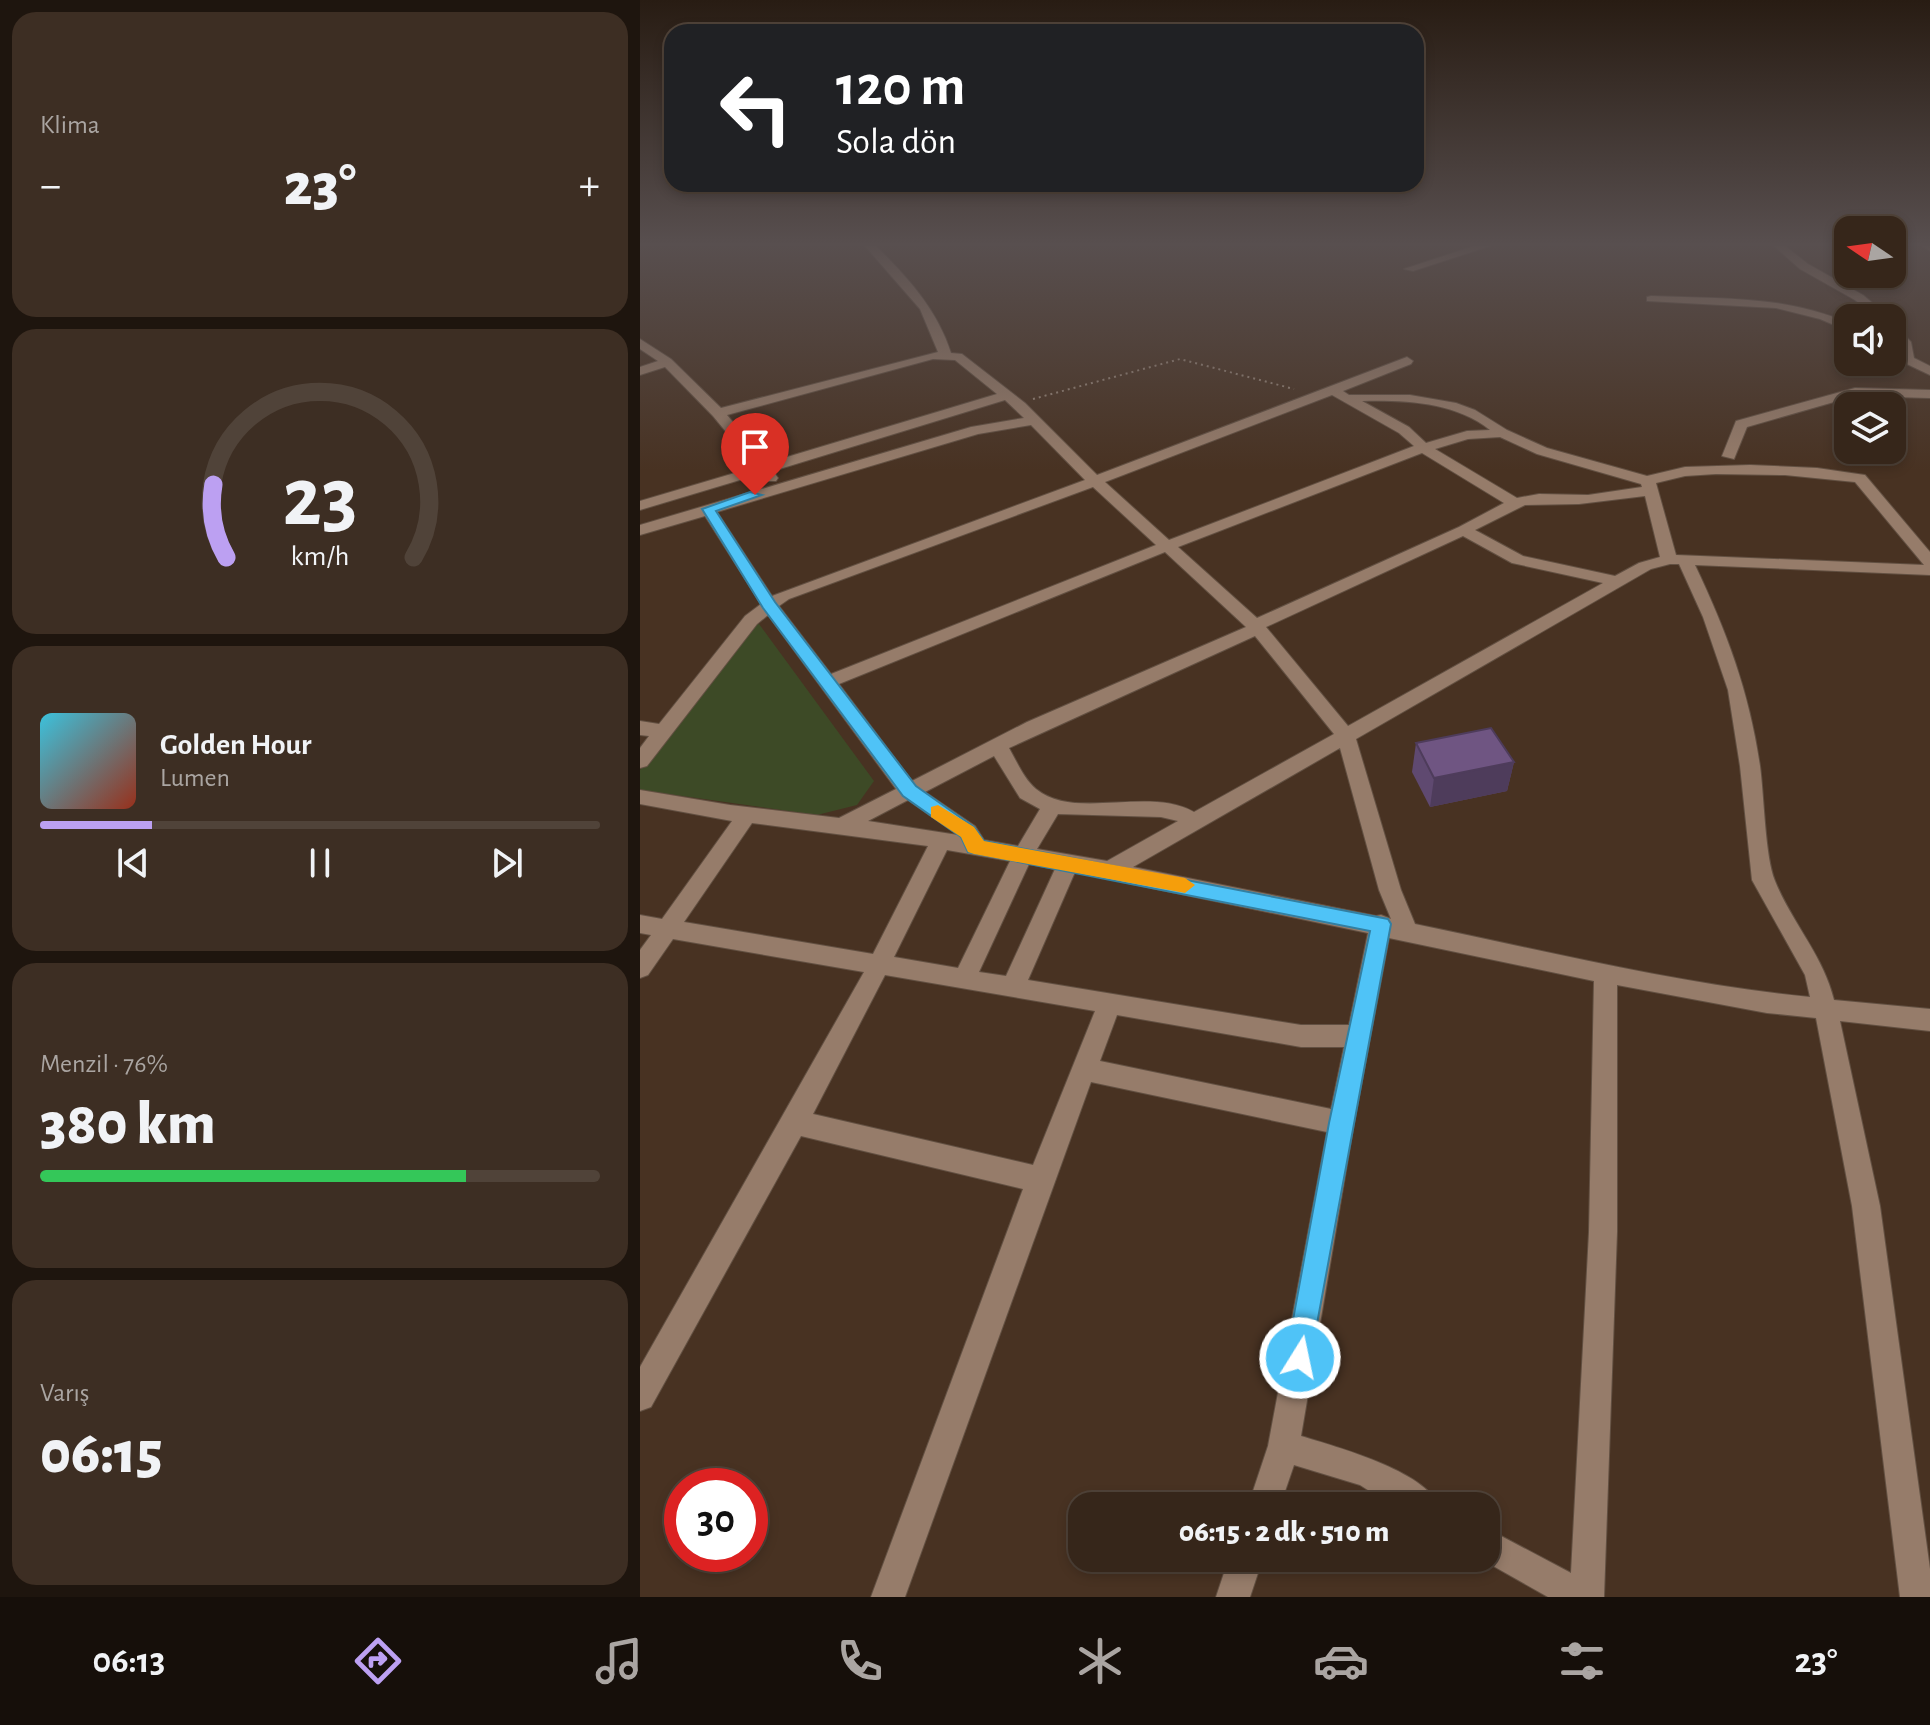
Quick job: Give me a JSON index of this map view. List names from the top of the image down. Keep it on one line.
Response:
{"north":"left","page":{"tile":["Klima",["Menzil · 76%","380 km"],["Varış","06:15"]],"turn":["120 m","Sola dön"],"heat":["−","23°","+"],"song":["Golden Hour","Lumen"],"limit":"30","trip":"06:15 · 2 dk · 510 m","tabs":["06:13","23°"],"gauge":["23","km/h"]}}
